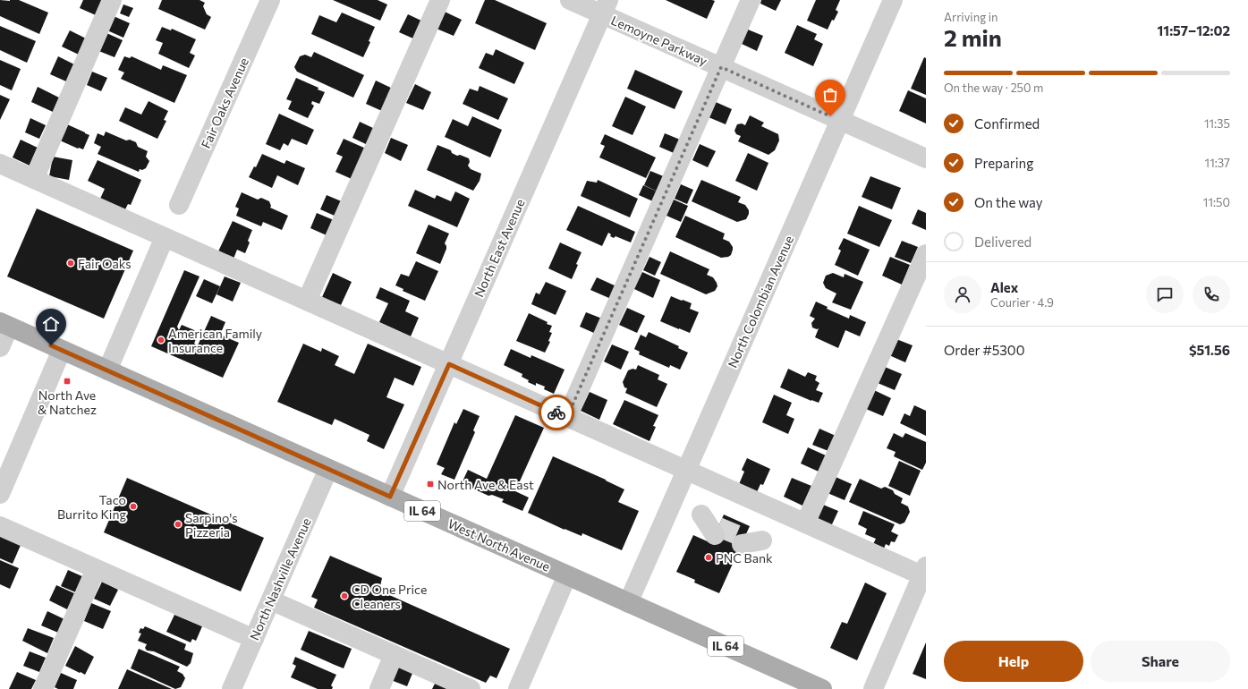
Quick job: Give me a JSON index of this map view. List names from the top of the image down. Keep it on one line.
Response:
{"streets":{"main road":["IL 64","West North Avenue"],"street":["Lemoyne Parkway","Fair Oaks Avenue","North East Avenue","North Colombian Avenue","North Nashville Avenue"]},"crossings":[["Lemoyne Parkway","North East Avenue"],["Lemoyne Parkway","North Colombian Avenue"],["North East Avenue","West North Avenue"],["North Colombian Avenue","West North Avenue"],["West North Avenue","North Nashville Avenue"]],"places":{"other":["Fair Oaks","American Family Insurance","Taco Burrito King","Sarpino's Pizzeria","PNC Bank","CD One Price Cleaners"],"transit":["North Ave & Natchez","North Ave & East"]},"page":{"heading":["2 min","Arriving in","11:57–12:02"],"panel":["Alex","Courier · 4.9","Order #5300","$51.56"],"bar":"On the way · 250 m","list":[["Confirmed","11:35"],["Preparing","11:37"],["On the way","11:50"],"Delivered"],"buttons":["Help","Share"]}}
